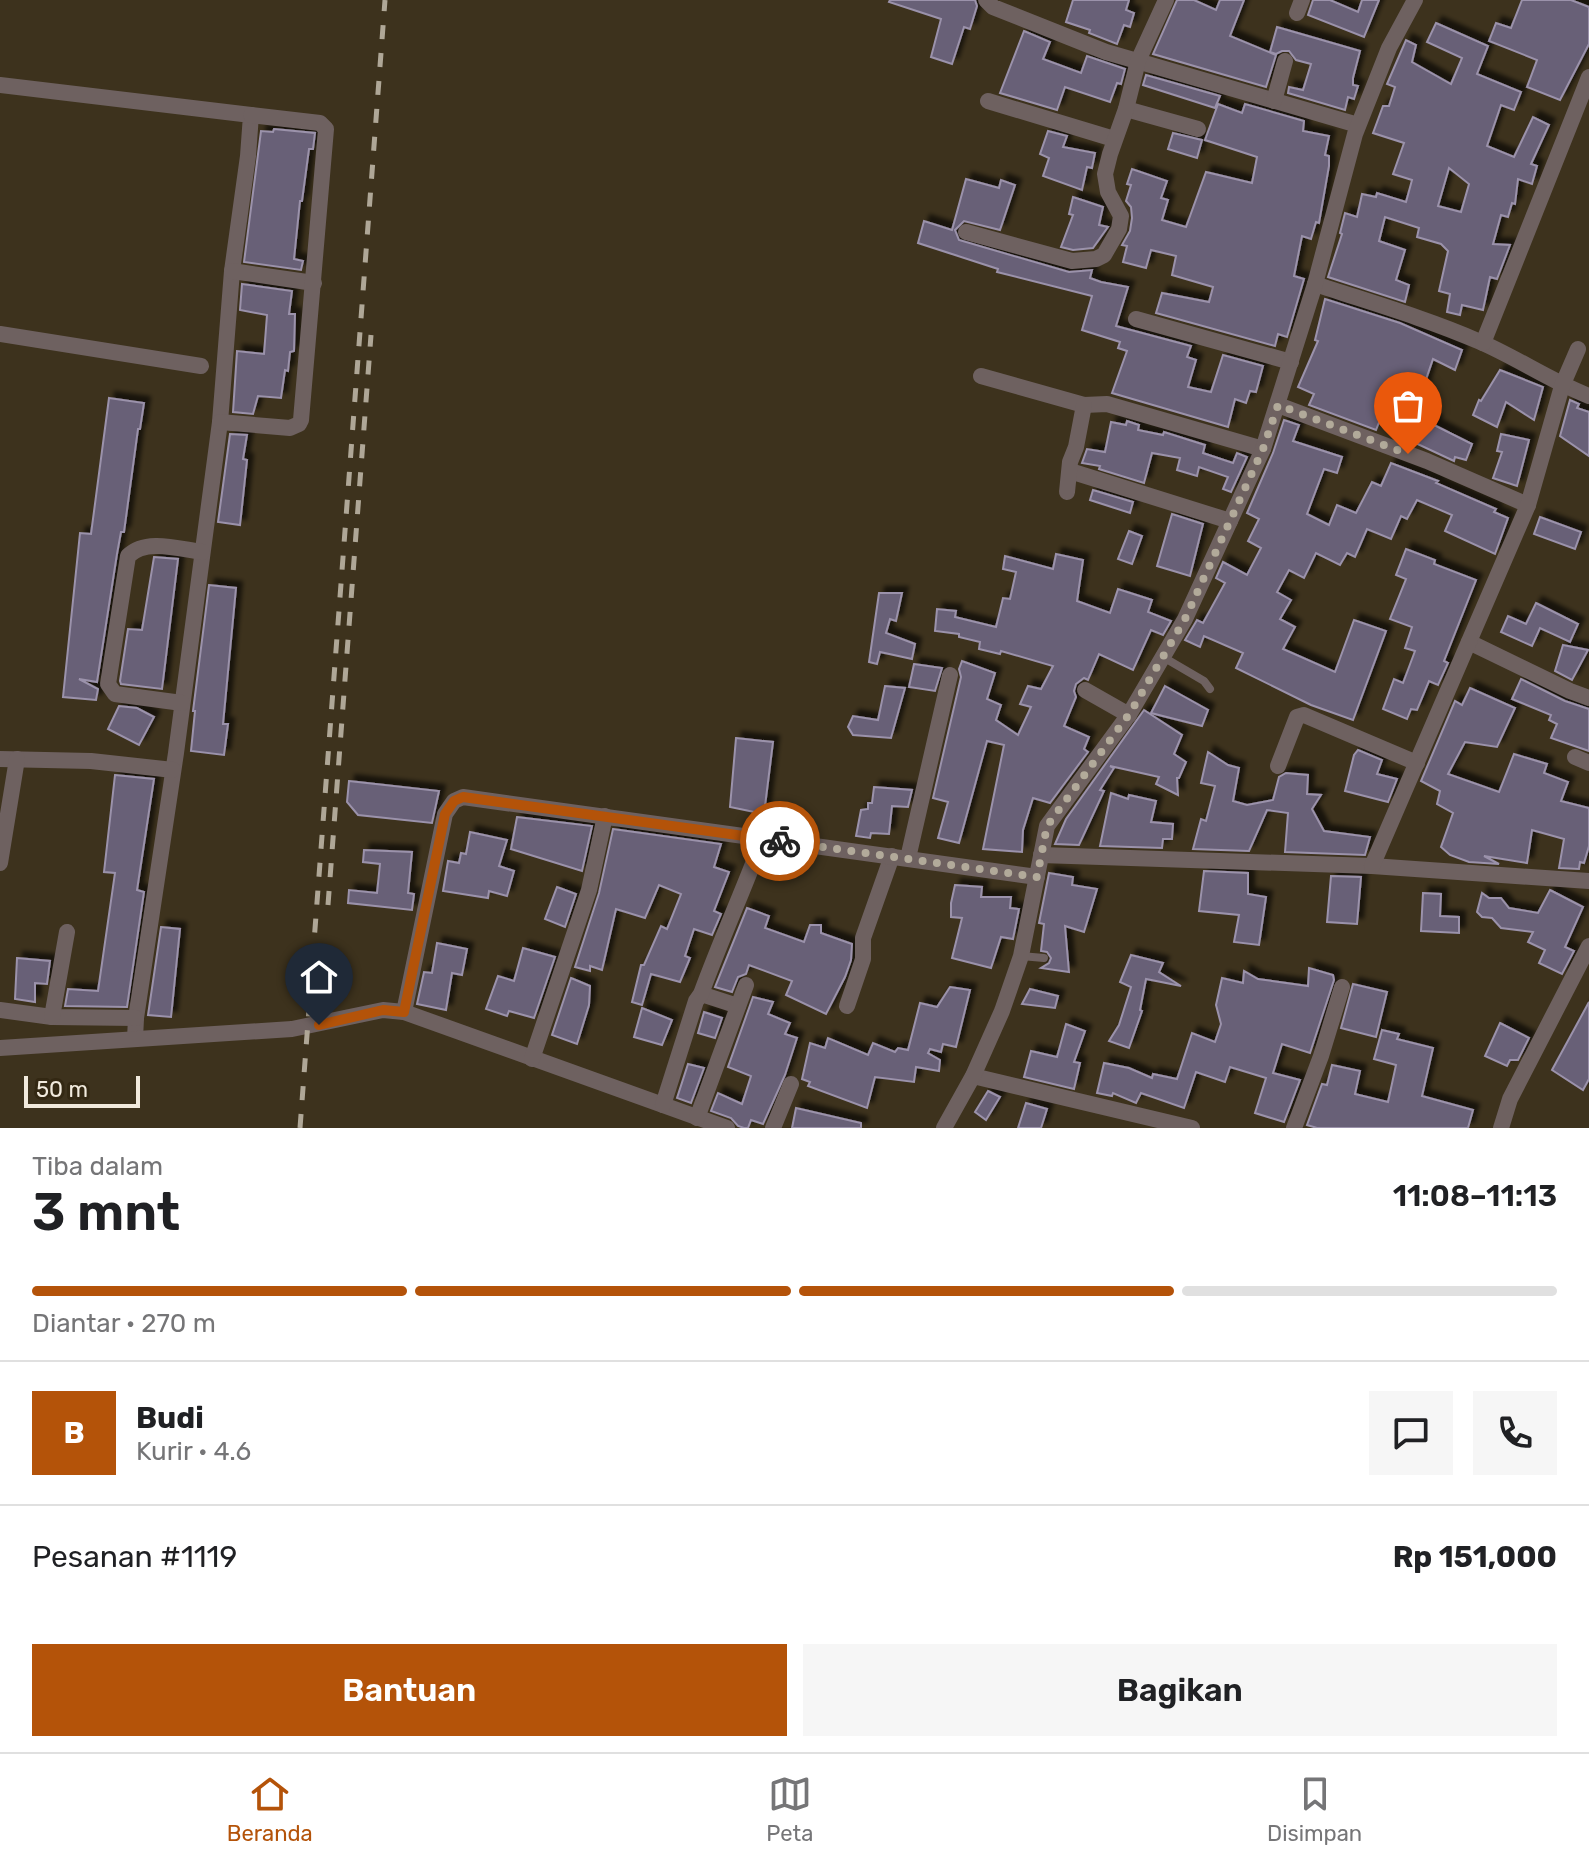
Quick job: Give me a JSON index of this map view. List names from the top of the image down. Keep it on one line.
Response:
{"scale_bar":"50 m","page":{"scale":"50 m","heading":["3 mnt","Tiba dalam","11:08–11:13"],"panel":["Budi","Kurir · 4.6","Pesanan #1119","Rp 151,000"],"bar":"Diantar · 270 m","round":"B","buttons":["Bantuan","Bagikan"],"tabs":["Beranda","Peta","Disimpan"]}}
